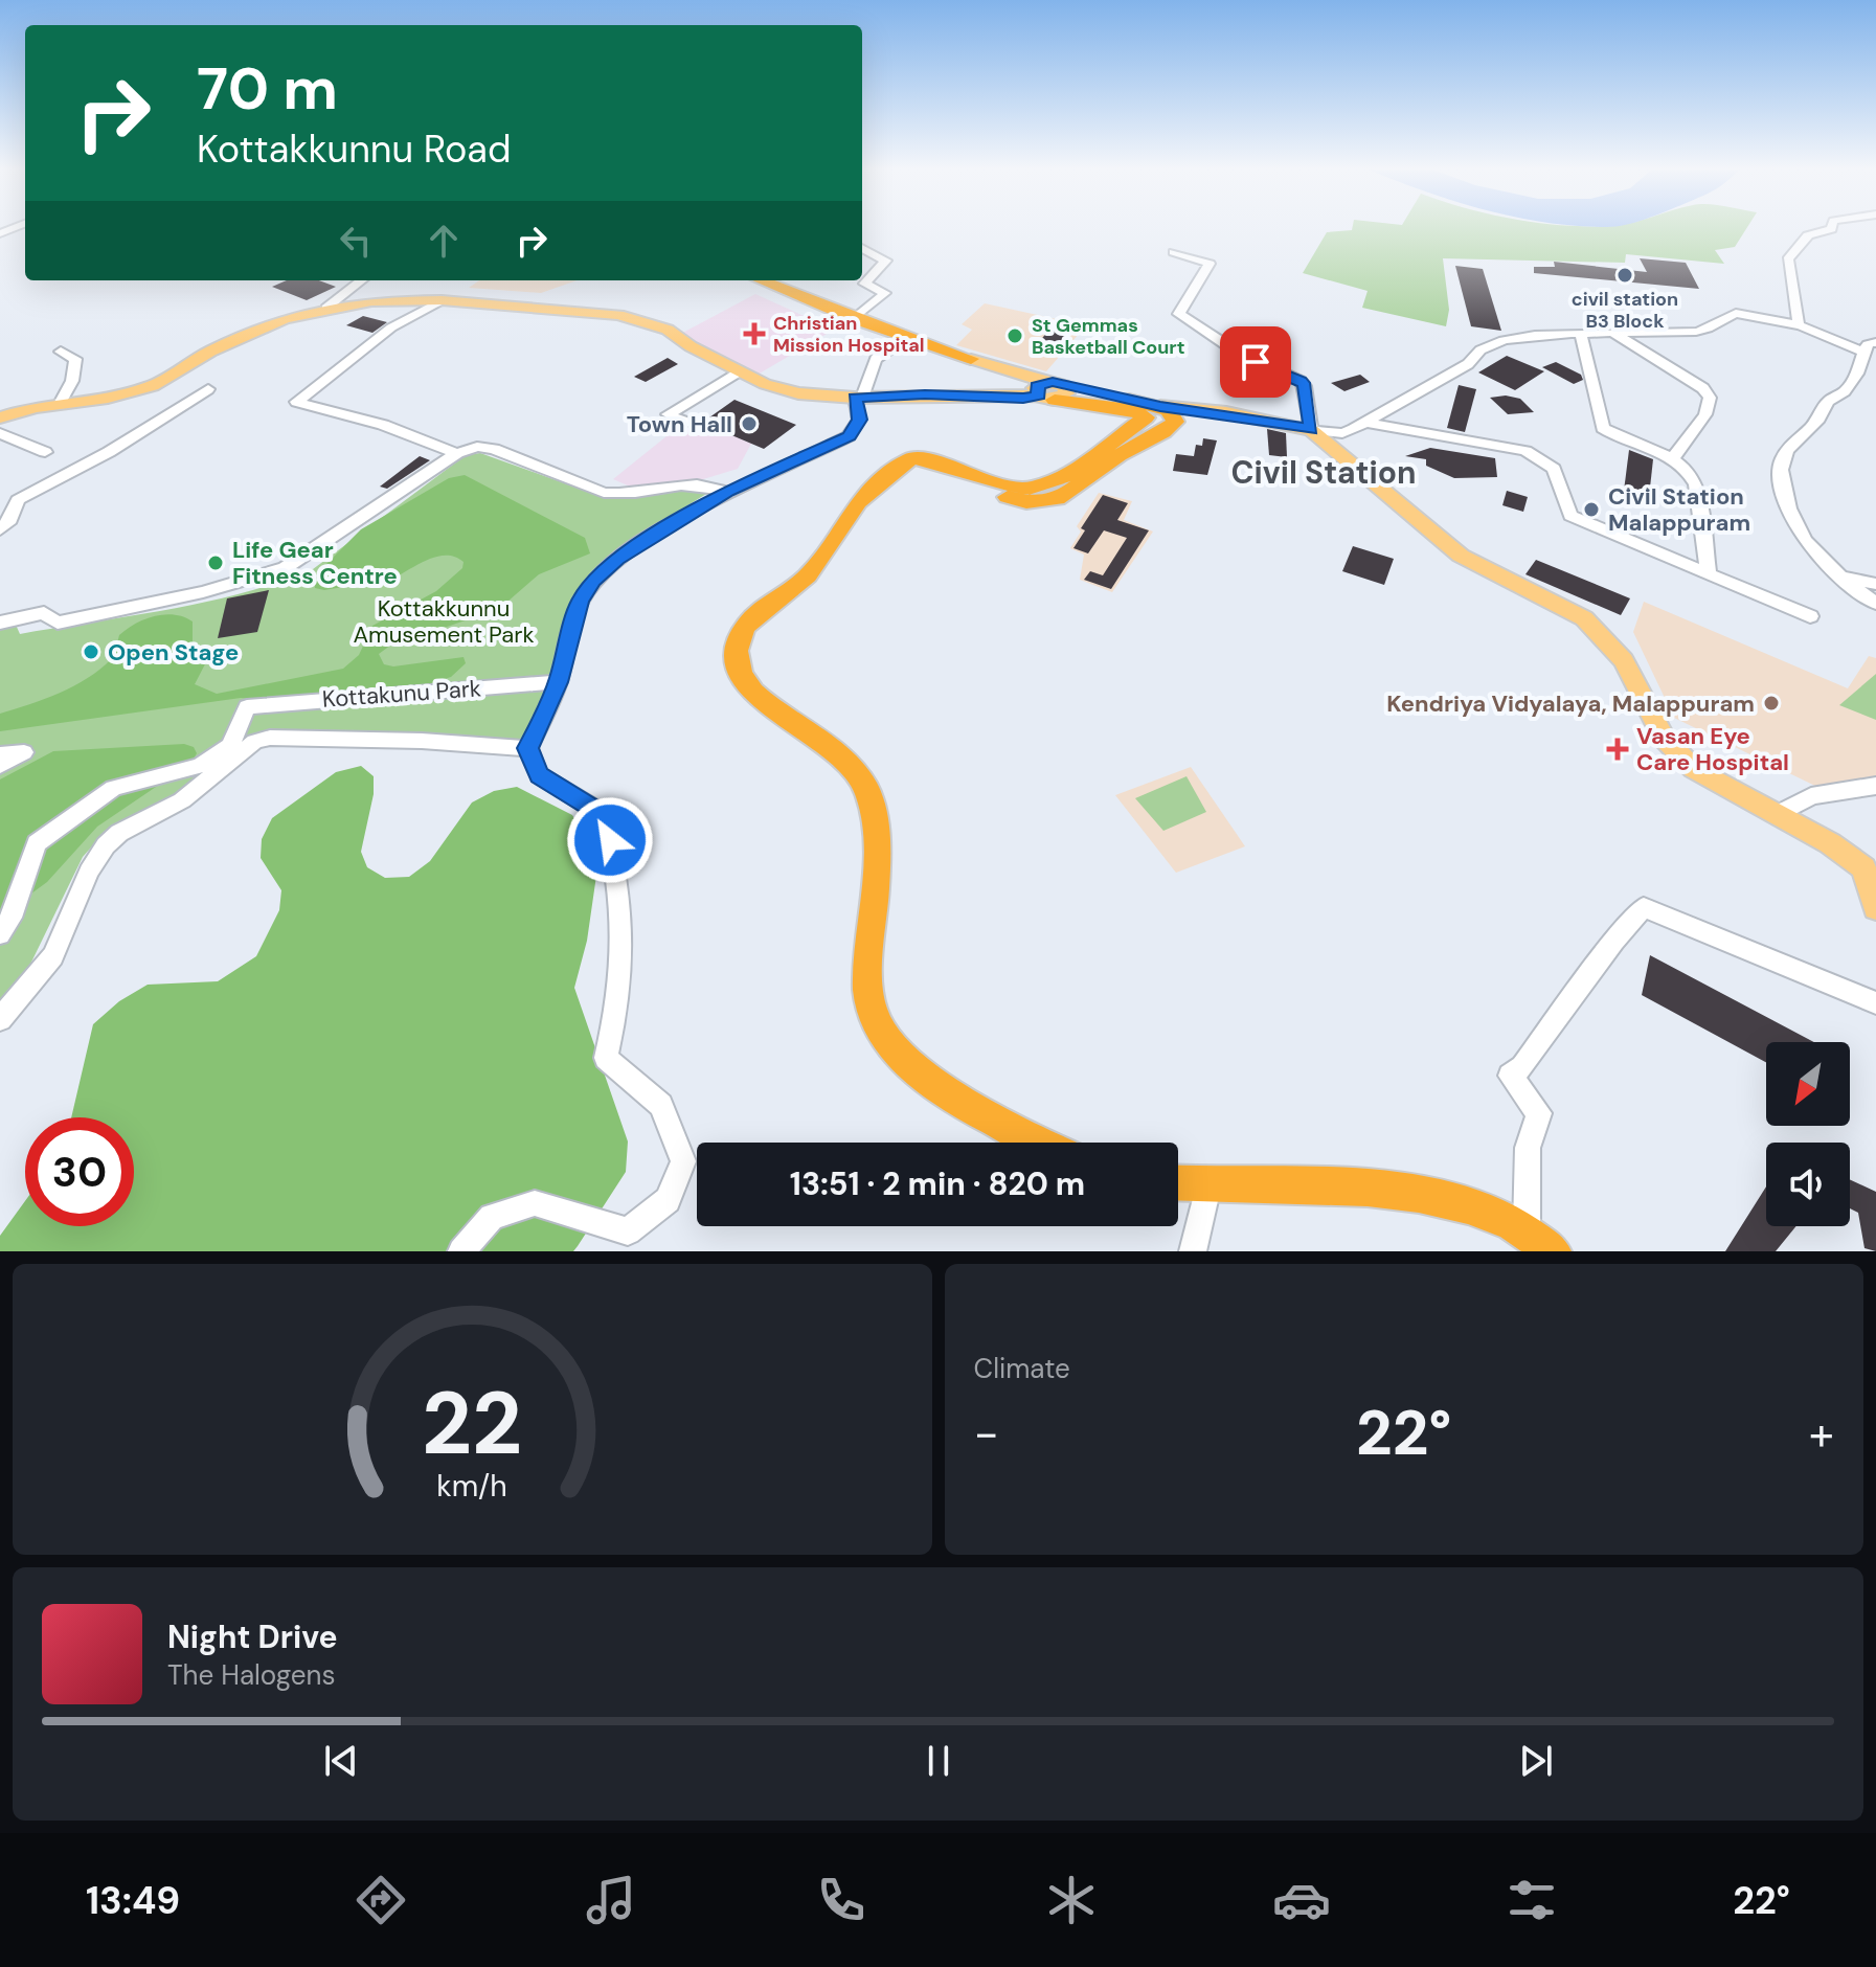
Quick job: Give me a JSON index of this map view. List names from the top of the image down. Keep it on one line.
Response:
{"streets":{"street":["Kottakunu Park"]},"districts":["Civil Station"],"parks":["Kottakkunnu Amusement Park"],"places":{"other":["civil station B3 Block","St Gemmas Basketball Court","Town Hall","Civil Station Malappuram","Life Gear Fitness Centre","Open Stage","Kendriya Vidyalaya, Malappuram"],"health":["Christian Mission Hospital","Vasan Eye Care Hospital"]},"north":"bottom left","page":{"turn":["70 m","Kottakkunnu Road"],"limit":"30","trip":"13:51 · 2 min · 820 m","tile":"Climate","heat":["−","22°","+"],"song":["Night Drive","The Halogens"],"tabs":["13:49","22°"],"gauge":["22","km/h"]}}
